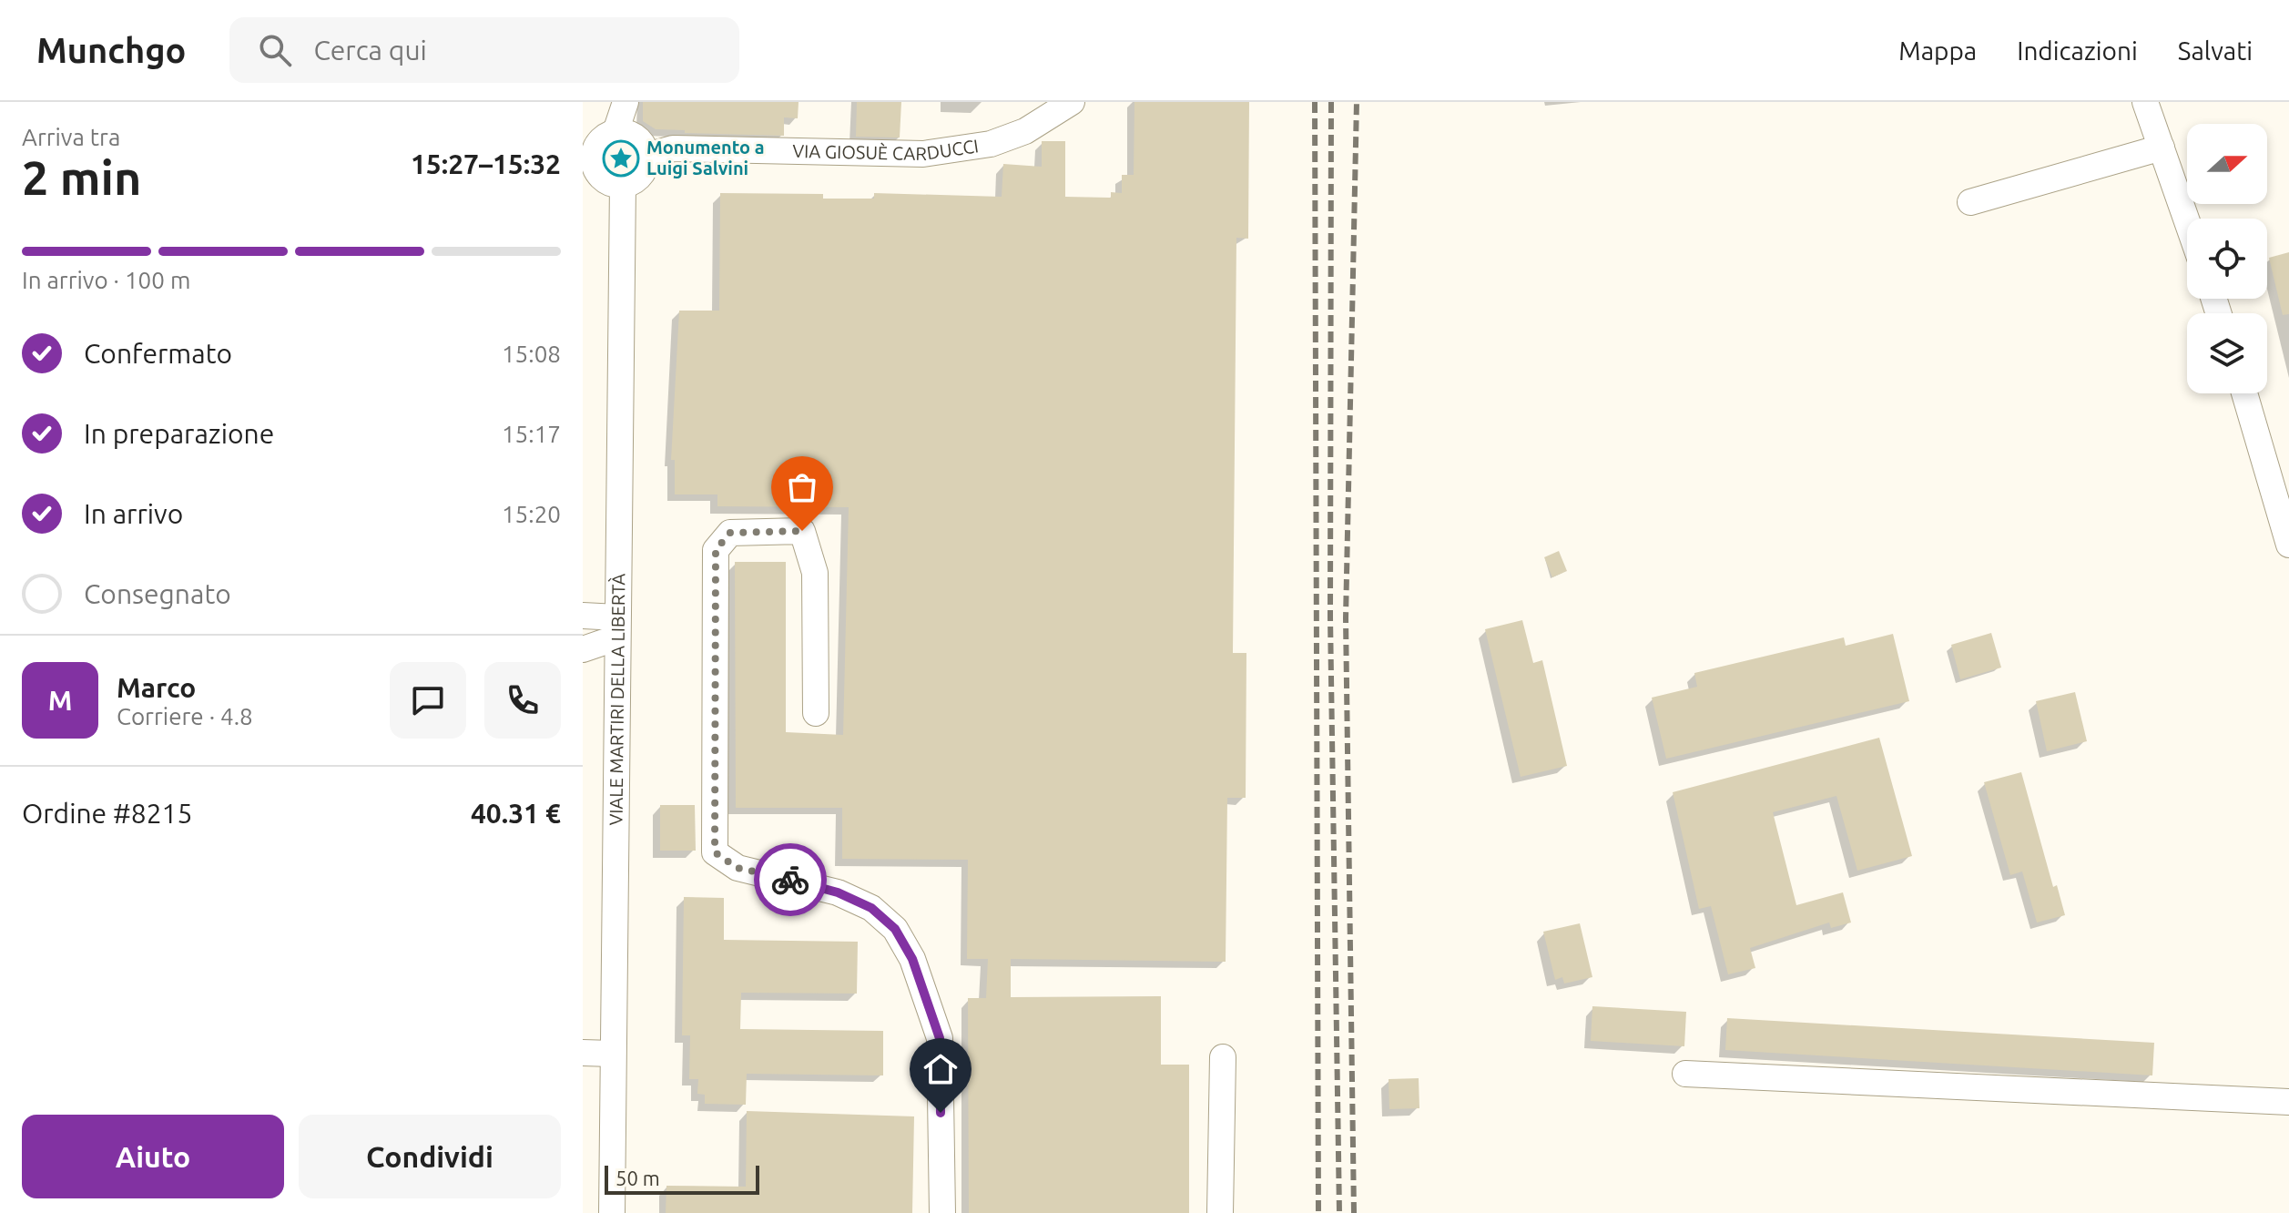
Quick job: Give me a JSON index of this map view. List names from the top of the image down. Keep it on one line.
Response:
{"streets":{"street":["VIA GIOSUÈ CARDUCCI","VIALE MARTIRI DELLA LIBERTÀ"]},"crossings":[["VIA GIOSUÈ CARDUCCI","VIALE MARTIRI DELLA LIBERTÀ"]],"places":{"place":["Monumento a Luigi Salvini"]},"scale_bar":"50 m","north":"right","page":{"header":"Munchgo","search":"Cerca qui","nav":["Mappa","Indicazioni","Salvati"],"heading":["2 min","Arriva tra","15:27–15:32"],"panel":["Marco","Corriere · 4.8","Ordine #8215","40.31 €"],"bar":"In arrivo · 100 m","list":[["Confermato","15:08"],["In preparazione","15:17"],["In arrivo","15:20"],"Consegnato"],"round":"M","buttons":["Aiuto","Condividi"],"scale":"50 m"}}
